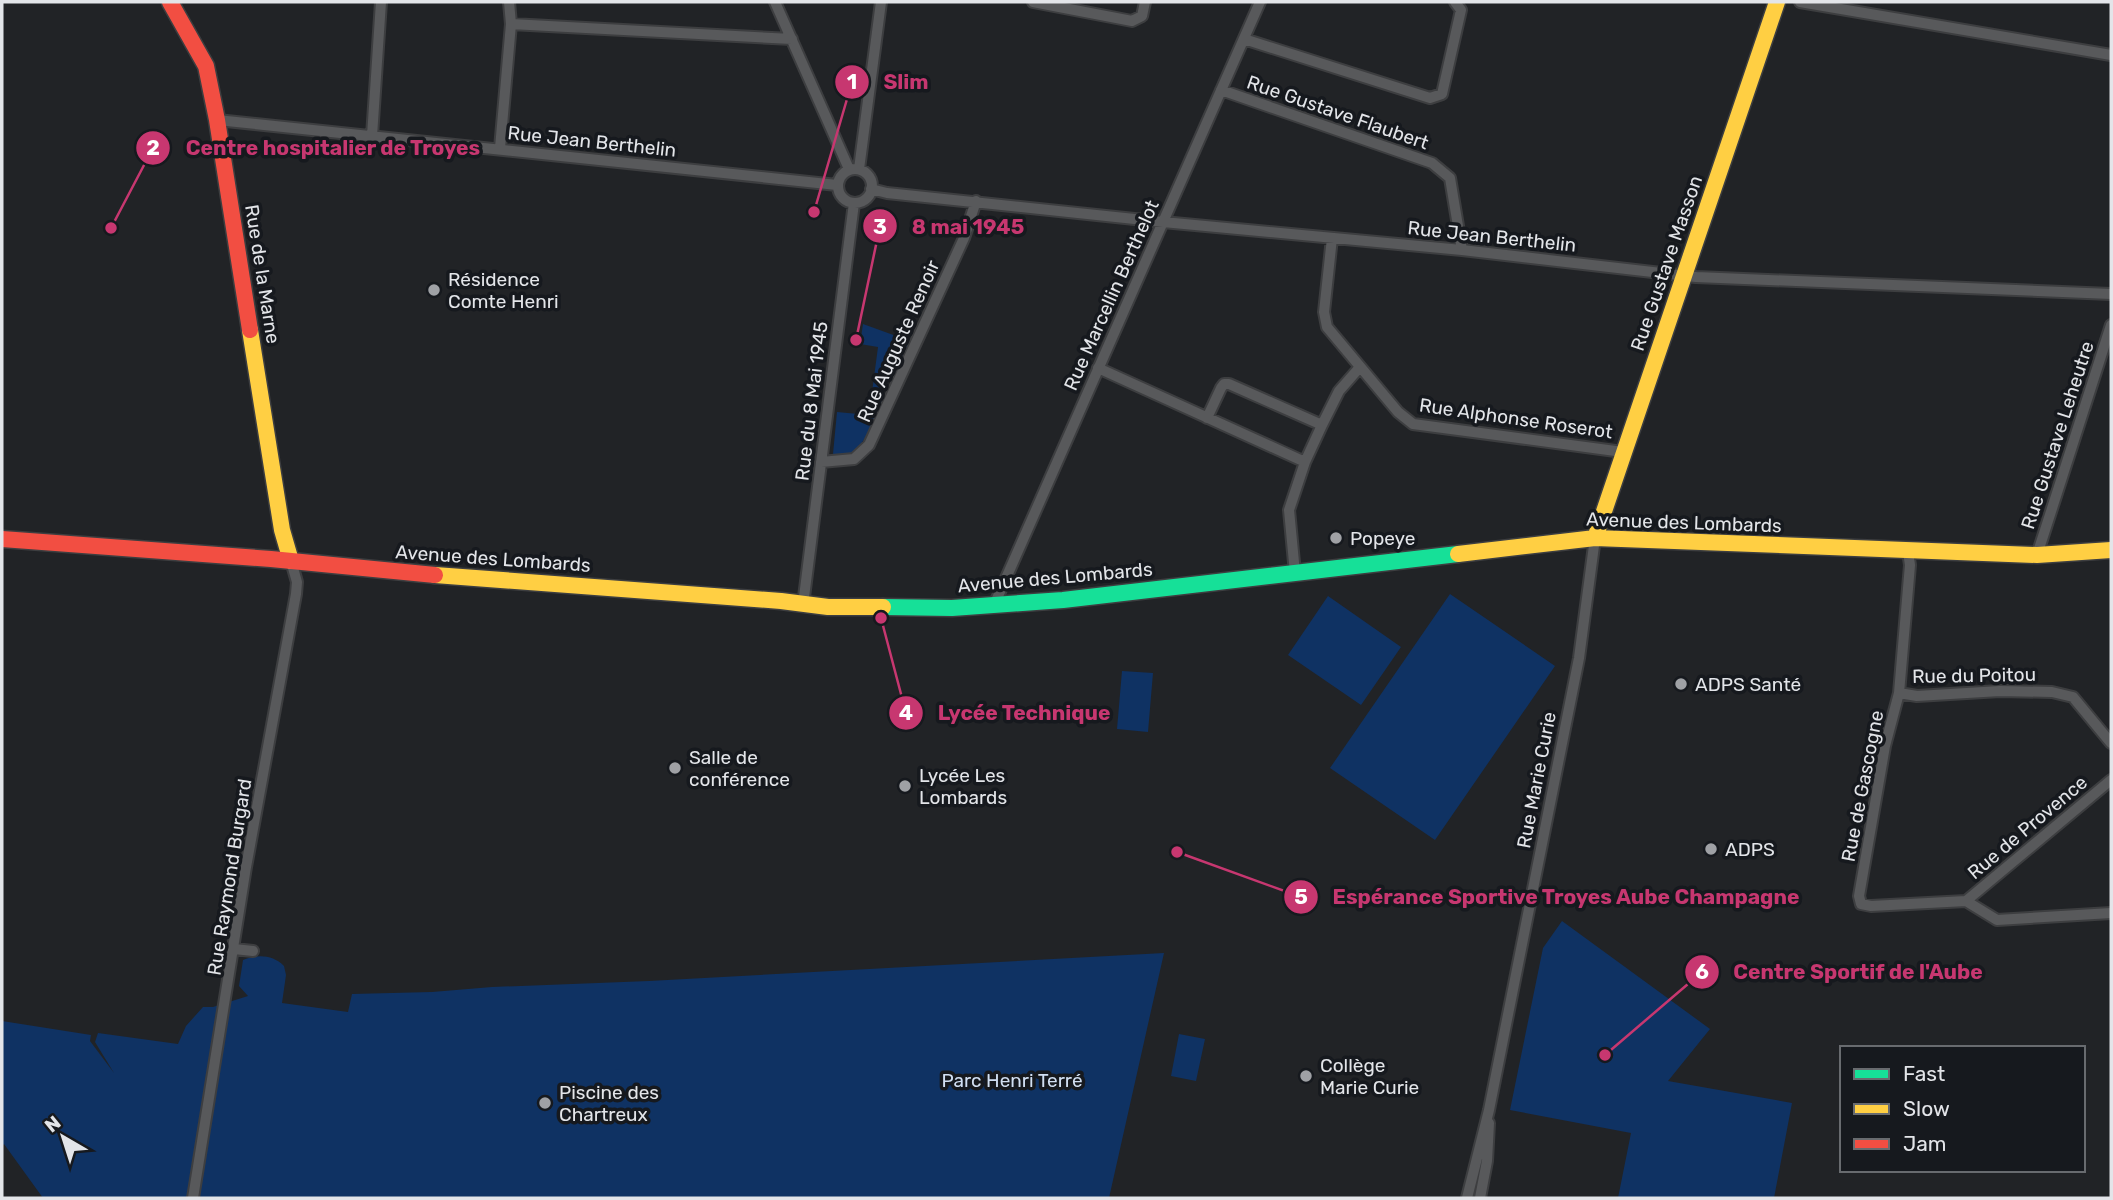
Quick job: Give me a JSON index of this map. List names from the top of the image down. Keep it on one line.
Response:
{"streets":{"street":["Rue Gustave Flaubert","Rue Jean Berthelin","Rue Gustave Masson","Rue de la Marne","Rue Marcellin Berthelot","Rue Auguste Renoir","Rue du 8 Mai 1945","Rue Alphonse Roserot","Rue Gustave Leheutre","Avenue des Lombards","Rue du Poitou","Rue Marie Curie","Rue de Gascogne","Rue de Provence","Rue Raymond Burgard"]},"crossings":[["Rue Gustave Flaubert","Rue Jean Berthelin"],["Rue Gustave Flaubert","Rue Marcellin Berthelot"],["Rue Jean Berthelin","Rue Gustave Masson"],["Rue Jean Berthelin","Rue de la Marne"],["Rue Jean Berthelin","Rue Marcellin Berthelot"],["Rue Jean Berthelin","Rue Auguste Renoir"],["Rue Jean Berthelin","Rue du 8 Mai 1945"],["Rue Jean Berthelin","Rue Alphonse Roserot"],["Rue Gustave Masson","Rue Alphonse Roserot"],["Rue Gustave Masson","Avenue des Lombards"],["Rue Gustave Masson","Rue Marie Curie"],["Rue de la Marne","Avenue des Lombards"],["Rue de la Marne","Rue Raymond Burgard"],["Rue Marcellin Berthelot","Avenue des Lombards"],["Rue Auguste Renoir","Rue du 8 Mai 1945"],["Rue du 8 Mai 1945","Avenue des Lombards"],["Rue Gustave Leheutre","Avenue des Lombards"],["Avenue des Lombards","Rue Marie Curie"],["Avenue des Lombards","Rue de Gascogne"],["Avenue des Lombards","Rue Raymond Burgard"],["Rue du Poitou","Rue de Gascogne"],["Rue de Gascogne","Rue de Provence"]],"parks":["Parc Henri Terré"],"places":["Slim","Centre hospitalier de Troyes","Résidence Comte Henri","8 mai 1945","Popeye","Lycée Technique","ADPS Santé","Salle de conférence","Lycée Les Lombards","ADPS","Espérance Sportive Troyes Aube Champagne","Centre Sportif de l'Aube","Collège Marie Curie","Piscine des Chartreux"],"legend":["Fast","Slow","Jam"],"north":"top left"}
